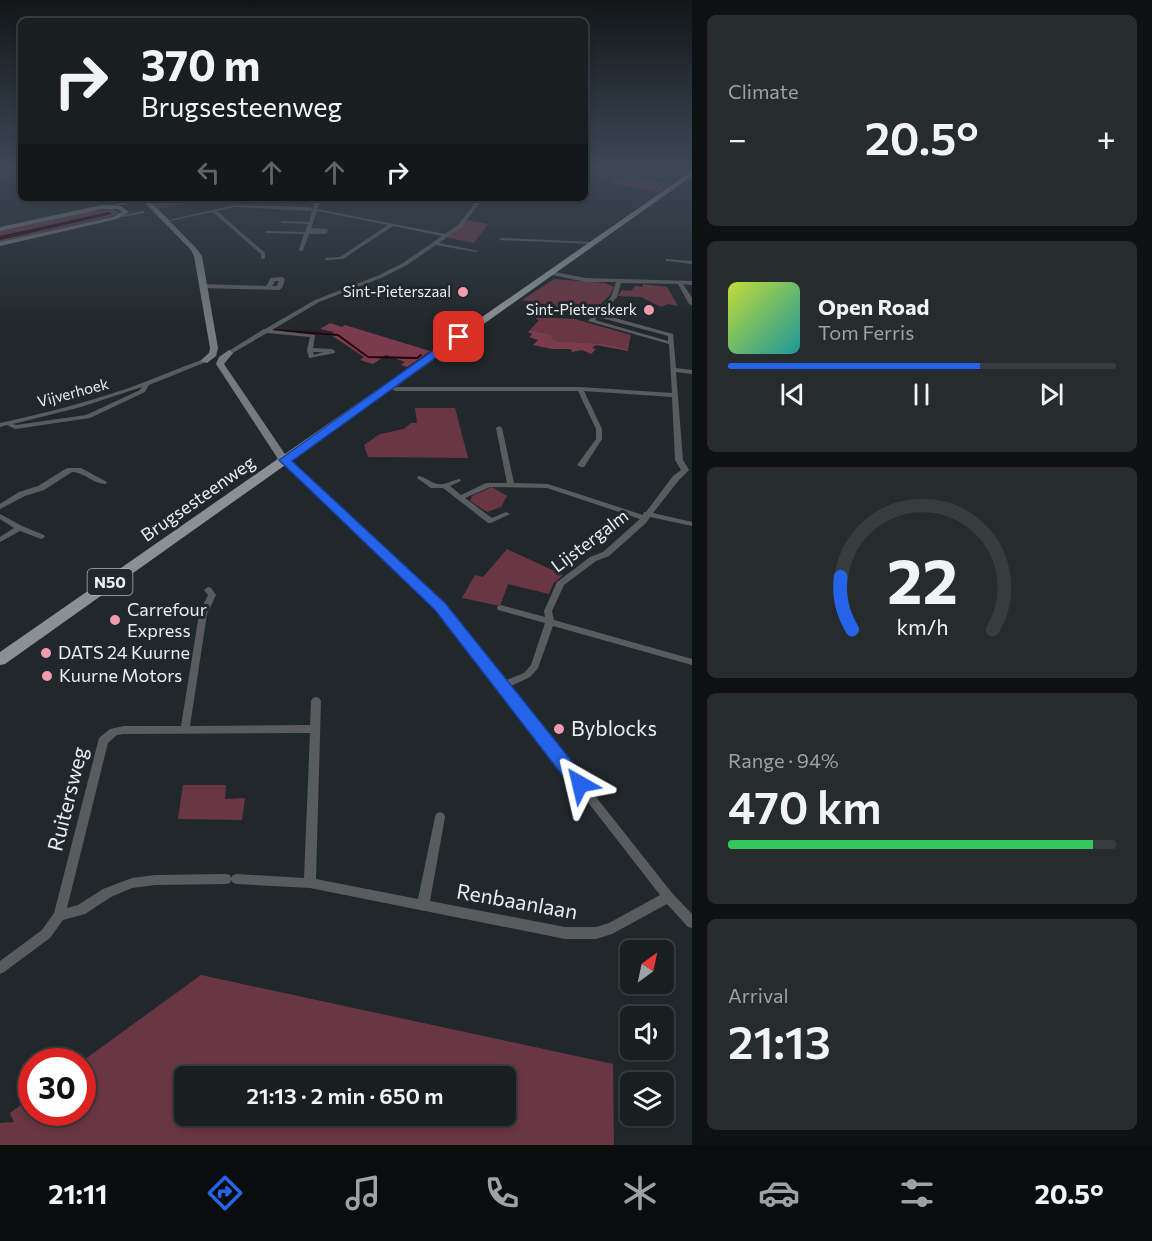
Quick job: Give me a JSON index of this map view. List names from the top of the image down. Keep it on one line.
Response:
{"streets":{"main road":["Brugsesteenweg","N50"],"street":["Vijverhoek","Lijstergalm","Ruitersweg","Renbaanlaan"]},"crossings":[["Ruitersweg","Renbaanlaan"]],"places":["Sint-Pieterszaal","Sint-Pieterskerk","Carrefour Express","DATS 24 Kuurne","Kuurne Motors","Byblocks"],"north":"top right","page":{"tile":["Climate",["Range · 94%","470 km"],["Arrival","21:13"]],"turn":["370 m","Brugsesteenweg"],"heat":["−","20.5°","+"],"song":["Open Road","Tom Ferris"],"limit":"30","trip":"21:13 · 2 min · 650 m","tabs":["21:11","20.5°"],"gauge":["22","km/h"]}}
